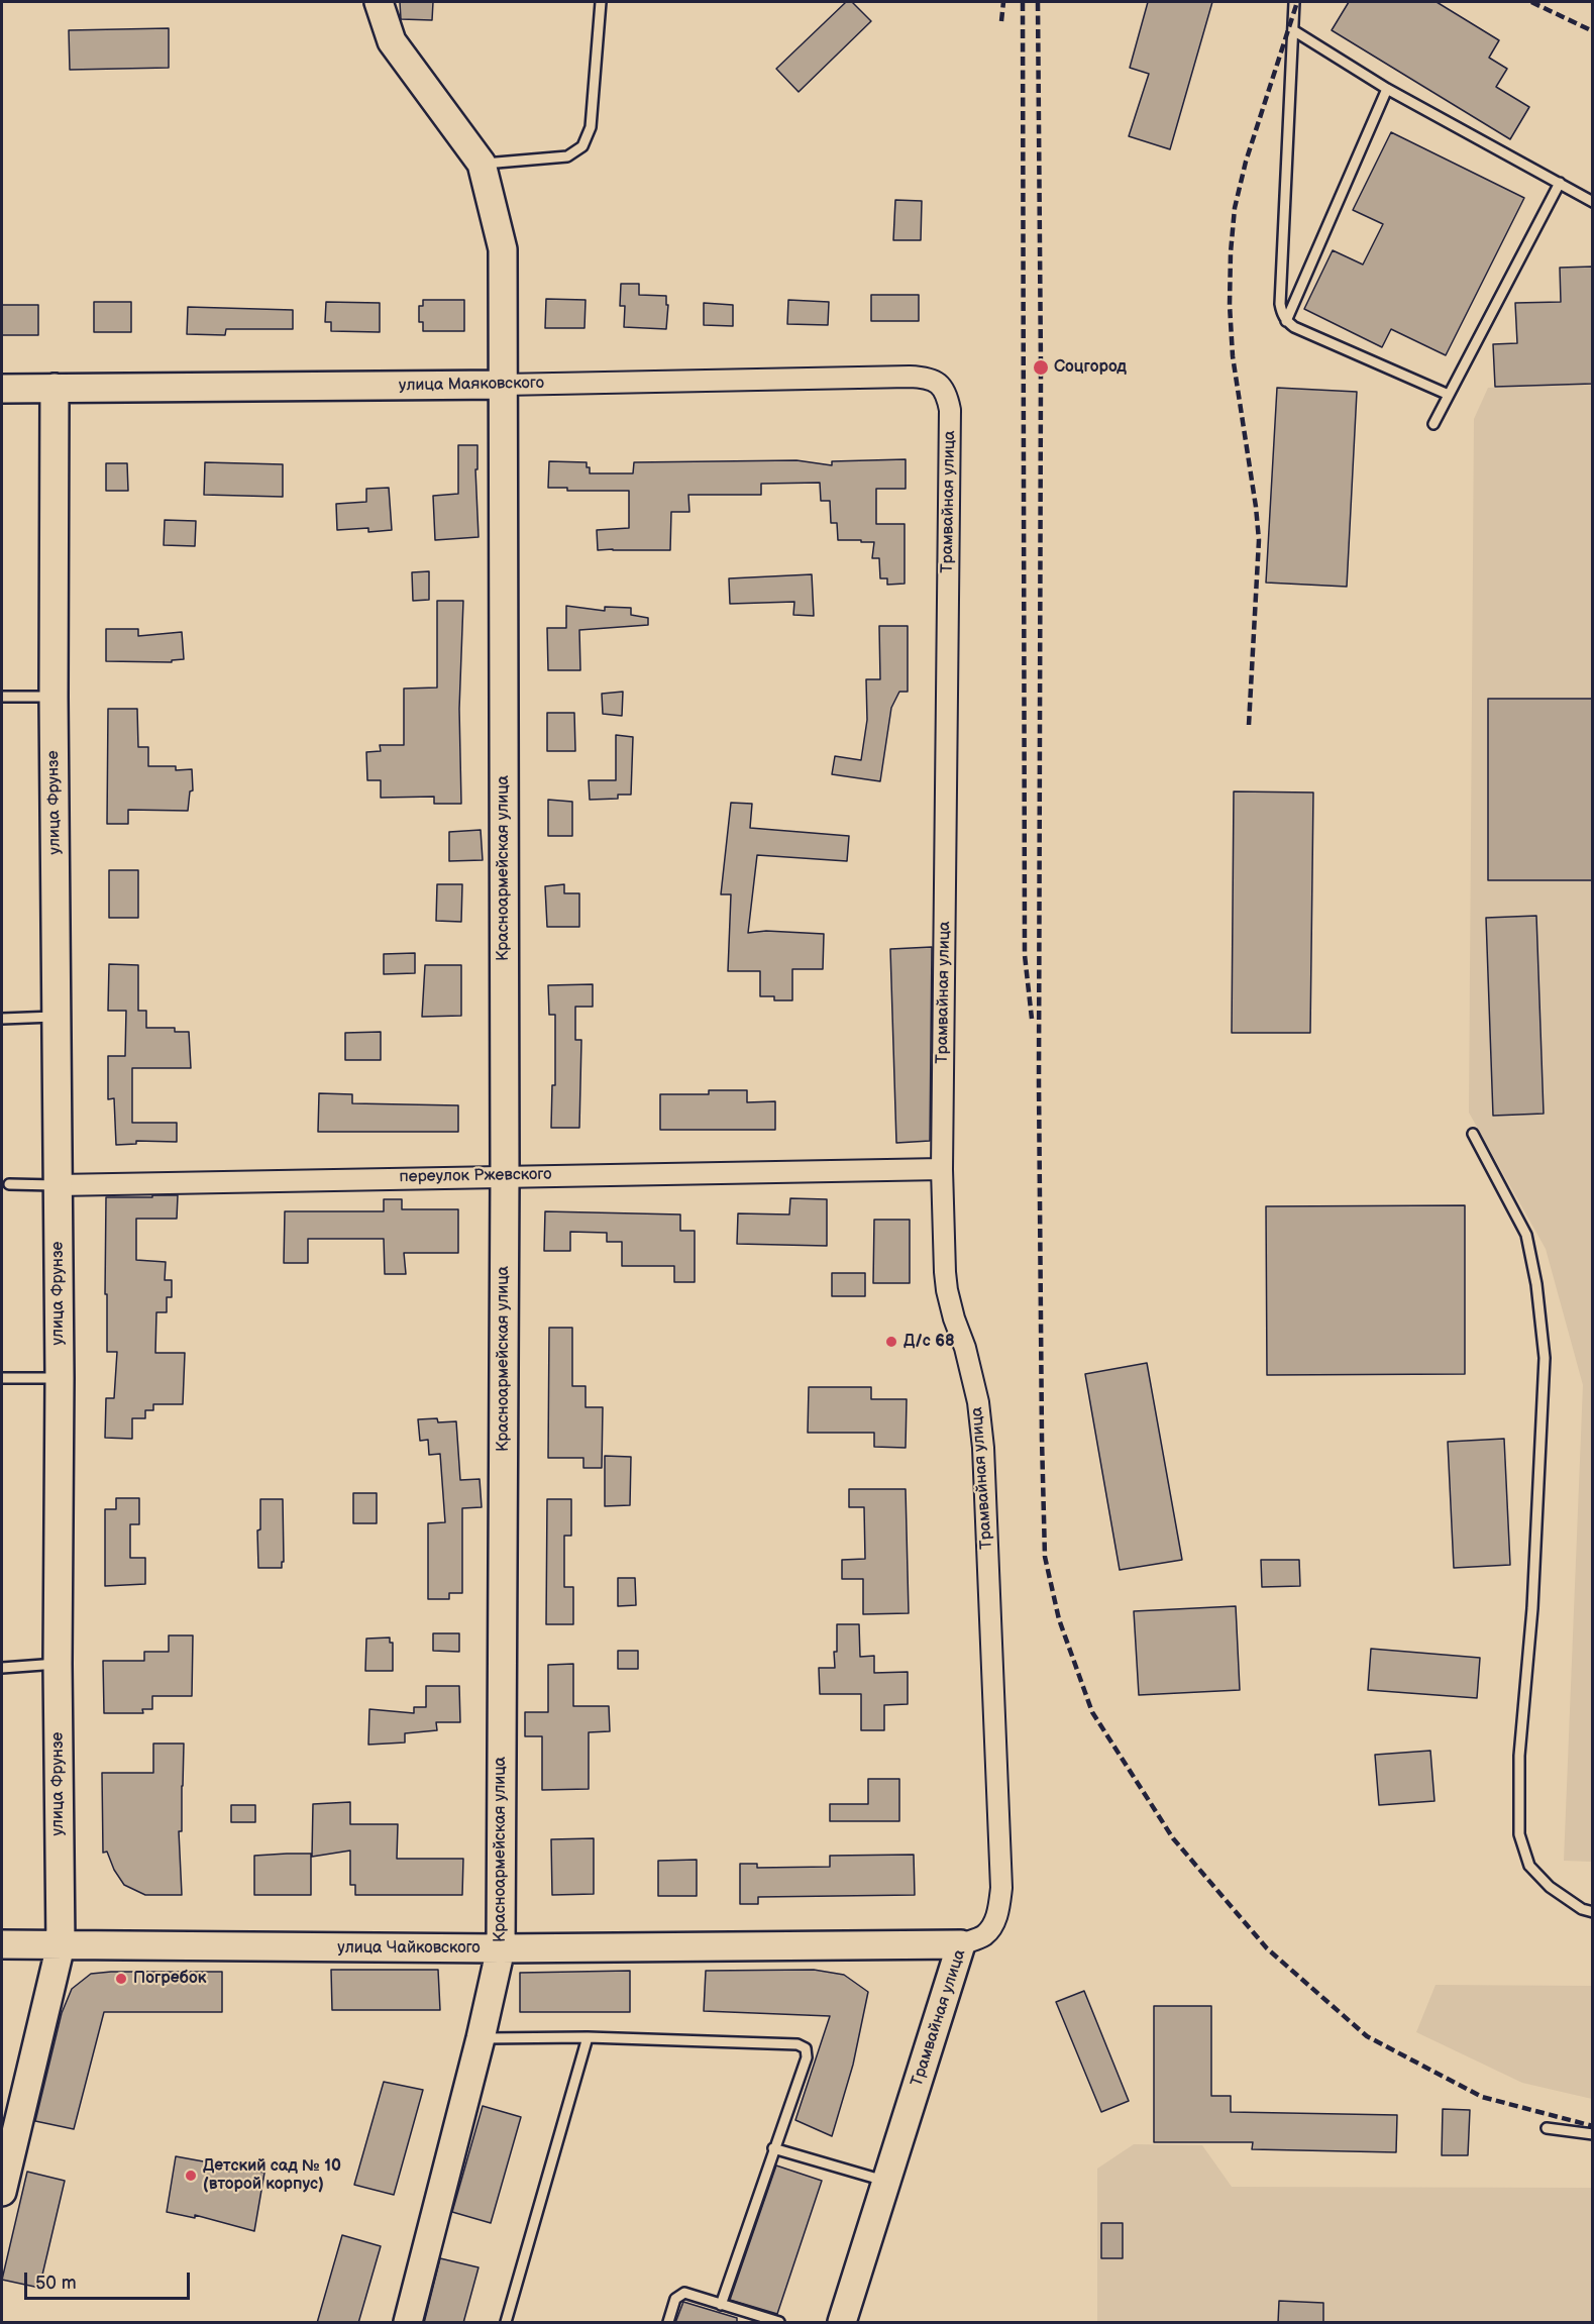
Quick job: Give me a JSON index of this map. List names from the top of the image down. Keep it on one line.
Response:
{"streets":{"street":["улица Маяковского","Трамвайная улица","улица Фрунзе","Красноармейская улица","переулок Ржевского","улица Чайковского"]},"crossings":[["улица Маяковского","Трамвайная улица"],["улица Маяковского","улица Фрунзе"],["улица Маяковского","Красноармейская улица"],["Трамвайная улица","переулок Ржевского"],["Трамвайная улица","улица Чайковского"],["улица Фрунзе","переулок Ржевского"],["улица Фрунзе","улица Чайковского"],["Красноармейская улица","переулок Ржевского"],["Красноармейская улица","улица Чайковского"]],"places":["Соцгород","Д/с 68","Погребок","Детский сад № 10 (второй корпус)"],"scale_bar":"50 m"}
